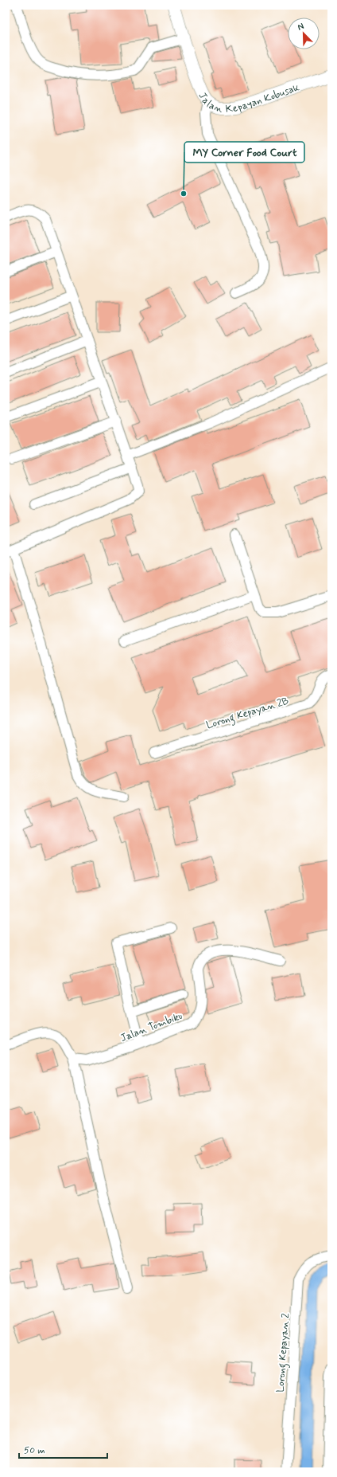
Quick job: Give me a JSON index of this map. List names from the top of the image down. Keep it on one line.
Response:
{"streets":{"street":["Jalan Kepayan Kobusak","Lorong Kepayan 2B","Jalan Tombiku","Lorong Kepayan 2"]},"places":["MY Corner Food Court"],"scale_bar":"50 m","north":"top left"}
